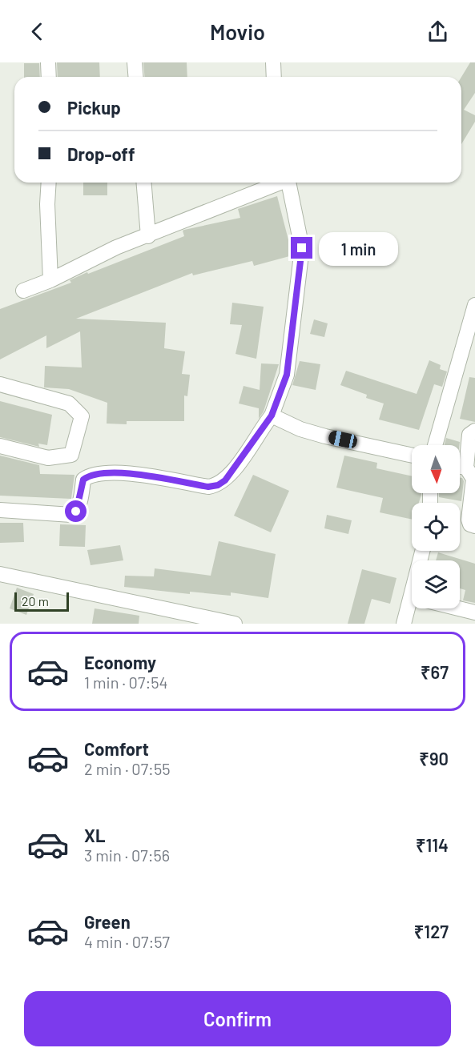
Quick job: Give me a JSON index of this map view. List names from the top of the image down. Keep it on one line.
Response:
{"scale_bar":"20 m","north":"bottom","page":{"header":"Movio","banner":["Pickup","Drop-off"],"bubble":"1 min","scale":"20 m","list":[{"name":"Economy","note":"1 min · 07:54","value":"₹67"},{"name":"Comfort","note":"2 min · 07:55","value":"₹90"},{"name":"XL","note":"3 min · 07:56","value":"₹114"},{"name":"Green","note":"4 min · 07:57","value":"₹127"}],"buttons":"Confirm"}}
